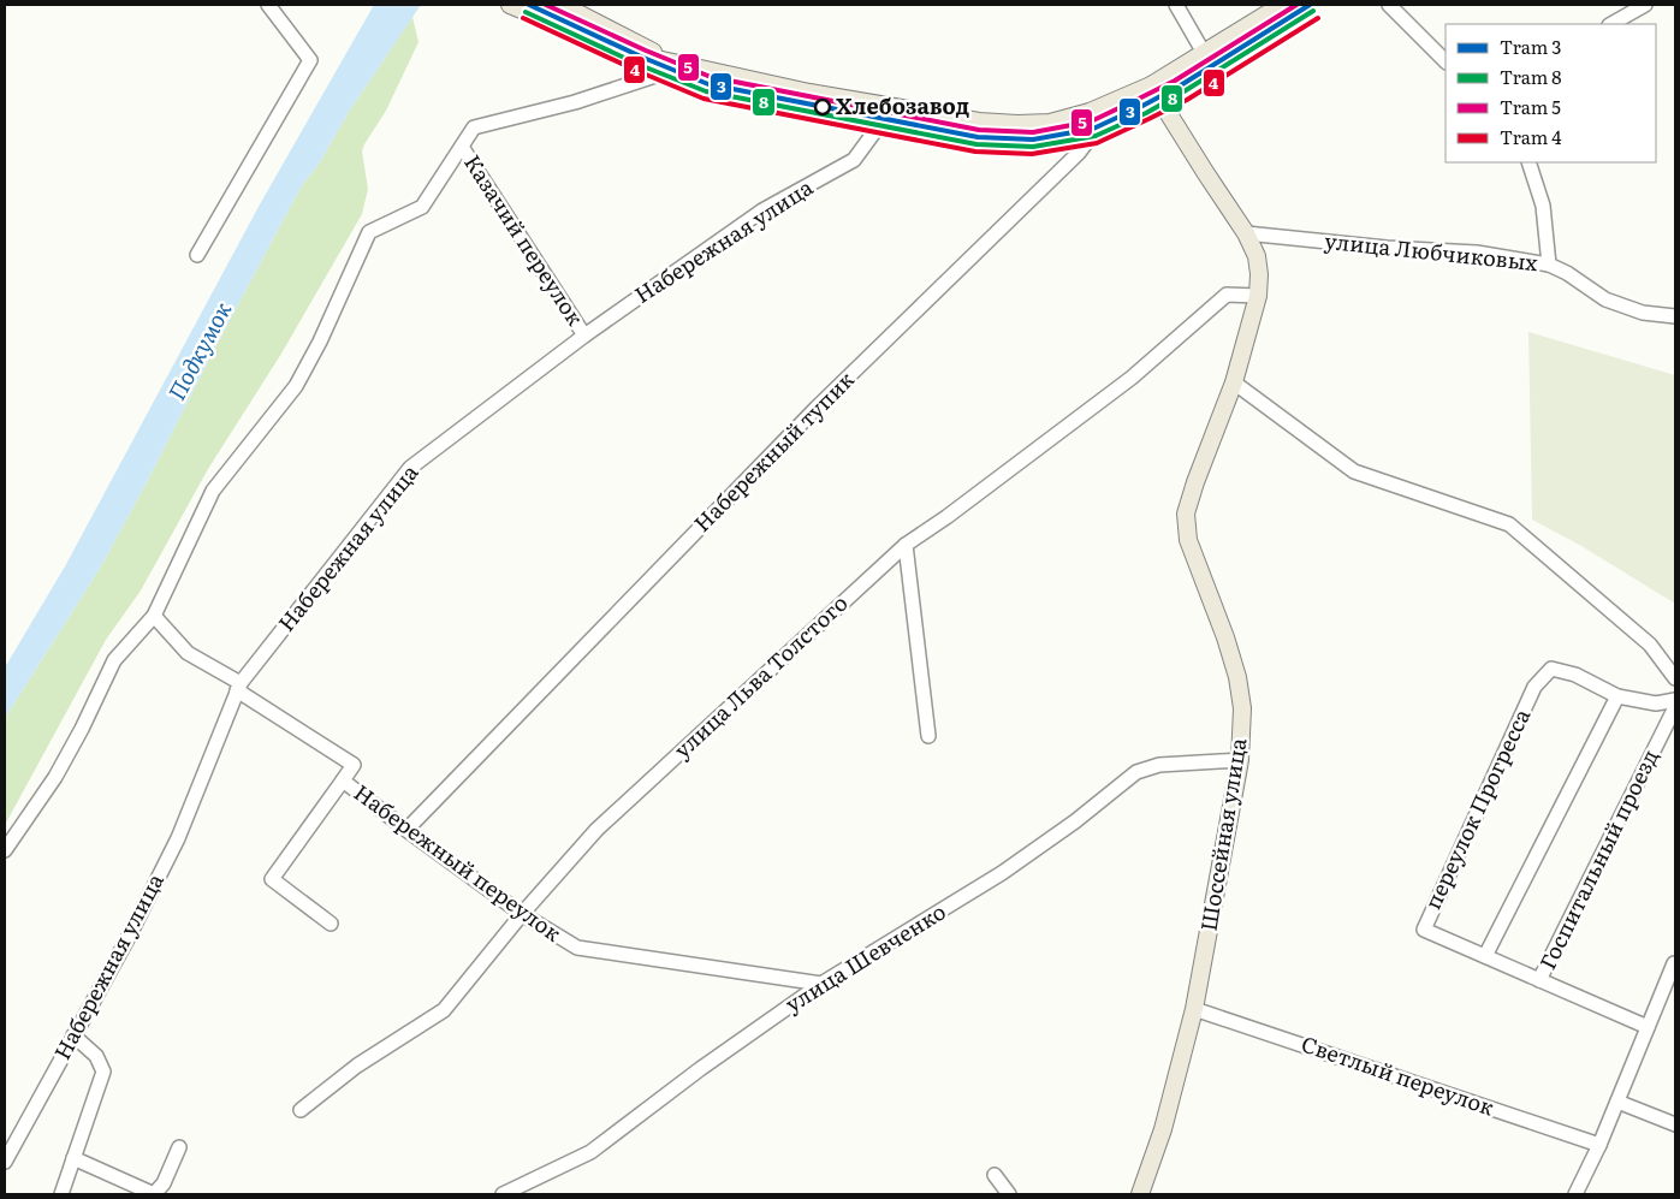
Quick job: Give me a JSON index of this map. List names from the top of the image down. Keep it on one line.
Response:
{"streets":{"main road":["Шоссейная улица"],"street":["Казачий переулок","Набережная улица","улица Любчиковых","Набережный тупик","улица Льва Толстого","переулок Прогресса","Госпитальный проезд","Набережный переулок","улица Шевченко","Светлый переулок"]},"crossings":[["Казачий переулок","Набережная улица"],["Набережная улица","Набережный переулок"],["улица Любчиковых","Шоссейная улица"],["Набережный тупик","Шоссейная улица"],["Набережный тупик","Набережный переулок"],["улица Льва Толстого","Шоссейная улица"],["улица Льва Толстого","Набережный переулок"],["переулок Прогресса","Госпитальный проезд"],["Шоссейная улица","улица Шевченко"],["Шоссейная улица","Светлый переулок"],["Набережный переулок","улица Шевченко"]],"water":["Подкумок"],"places":["Хлебозавод"],"lines":["tram line 3","tram line 5","tram line 8","tram line 4"],"legend":["Tram 3","Tram 8","Tram 5","Tram 4"]}
